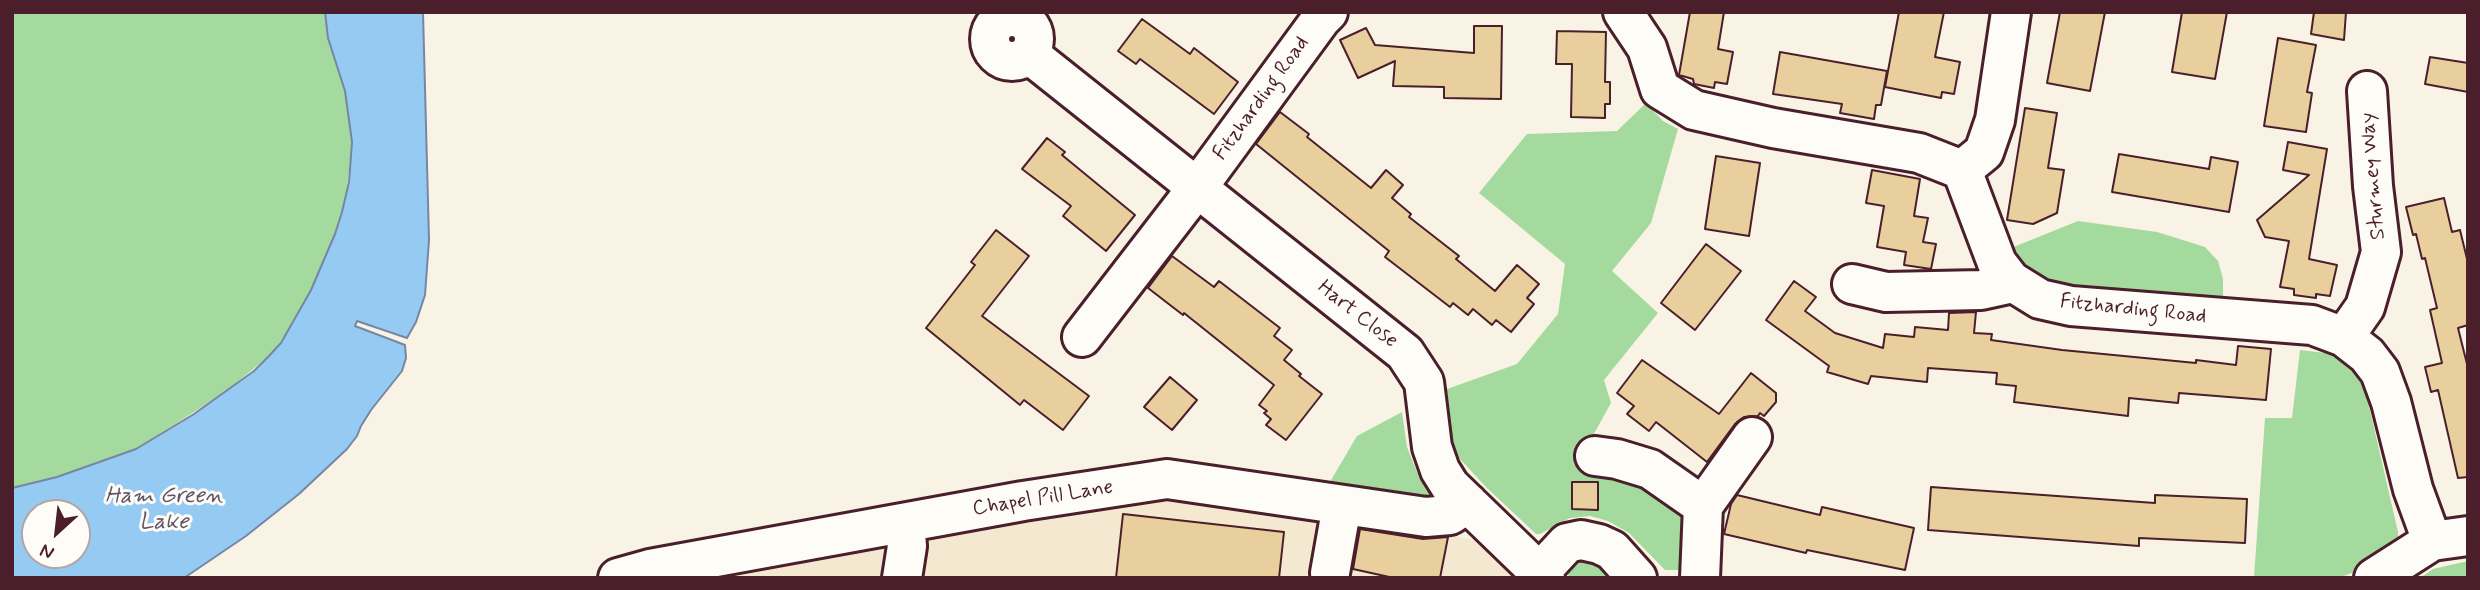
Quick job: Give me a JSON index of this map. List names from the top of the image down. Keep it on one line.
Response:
{"streets":{"street":["Fitzharding Road","Sturmey Way","Hart Close","Chapel Pill Lane"]},"crossings":[["Fitzharding Road","Sturmey Way"],["Fitzharding Road","Hart Close"],["Hart Close","Chapel Pill Lane"]],"water":["Ham Green Lake"],"north":"bottom left"}
